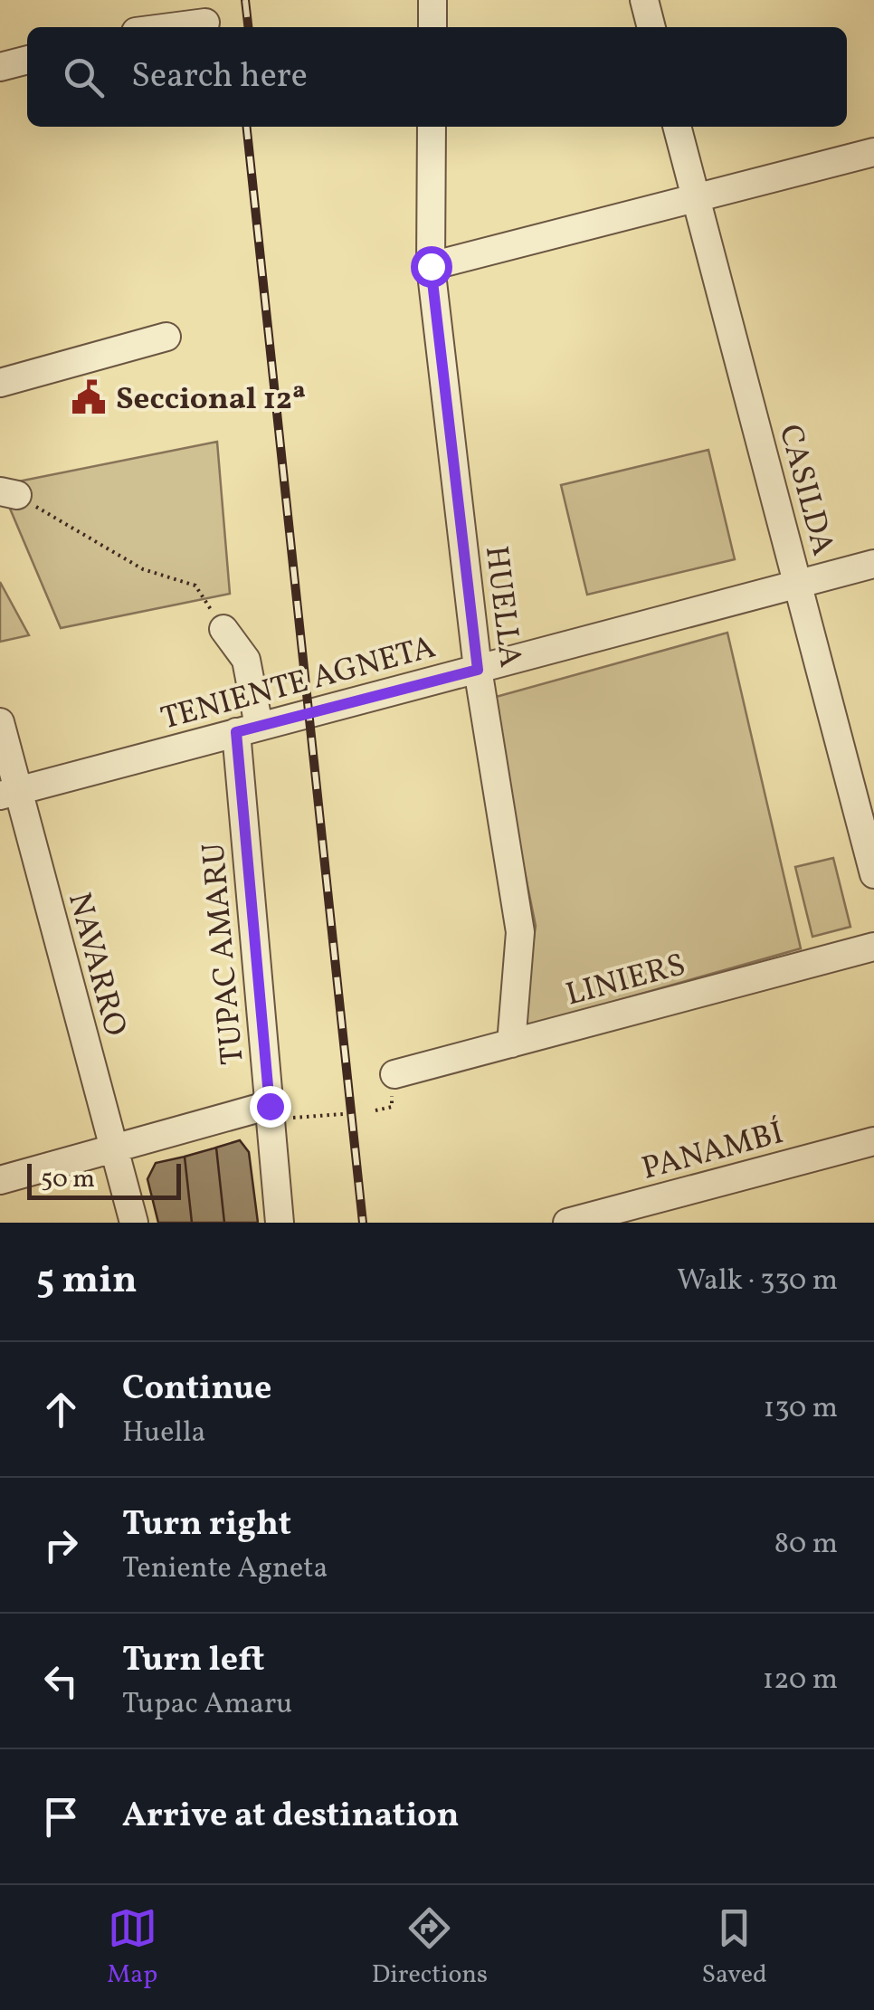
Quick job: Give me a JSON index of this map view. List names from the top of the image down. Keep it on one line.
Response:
{"streets":{"street":["CASILDA","HUELLA","TENIENTE AGNETA","TUPAC AMARU","NAVARRO","LINIERS","PANAMBÍ"]},"crossings":[["CASILDA","TENIENTE AGNETA"],["HUELLA","TENIENTE AGNETA"],["HUELLA","LINIERS"],["TENIENTE AGNETA","TUPAC AMARU"],["TENIENTE AGNETA","NAVARRO"]],"places":{"public building":["Seccional 12ª"]},"scale_bar":"50 m","page":{"search":"Search here","scale":"50 m","heading":["5 min","Walk · 330 m"],"list":[["Continue","Huella","130 m"],["Turn right","Teniente Agneta","80 m"],["Turn left","Tupac Amaru","120 m"],"Arrive at destination"],"nav":["Map","Directions","Saved"]}}
